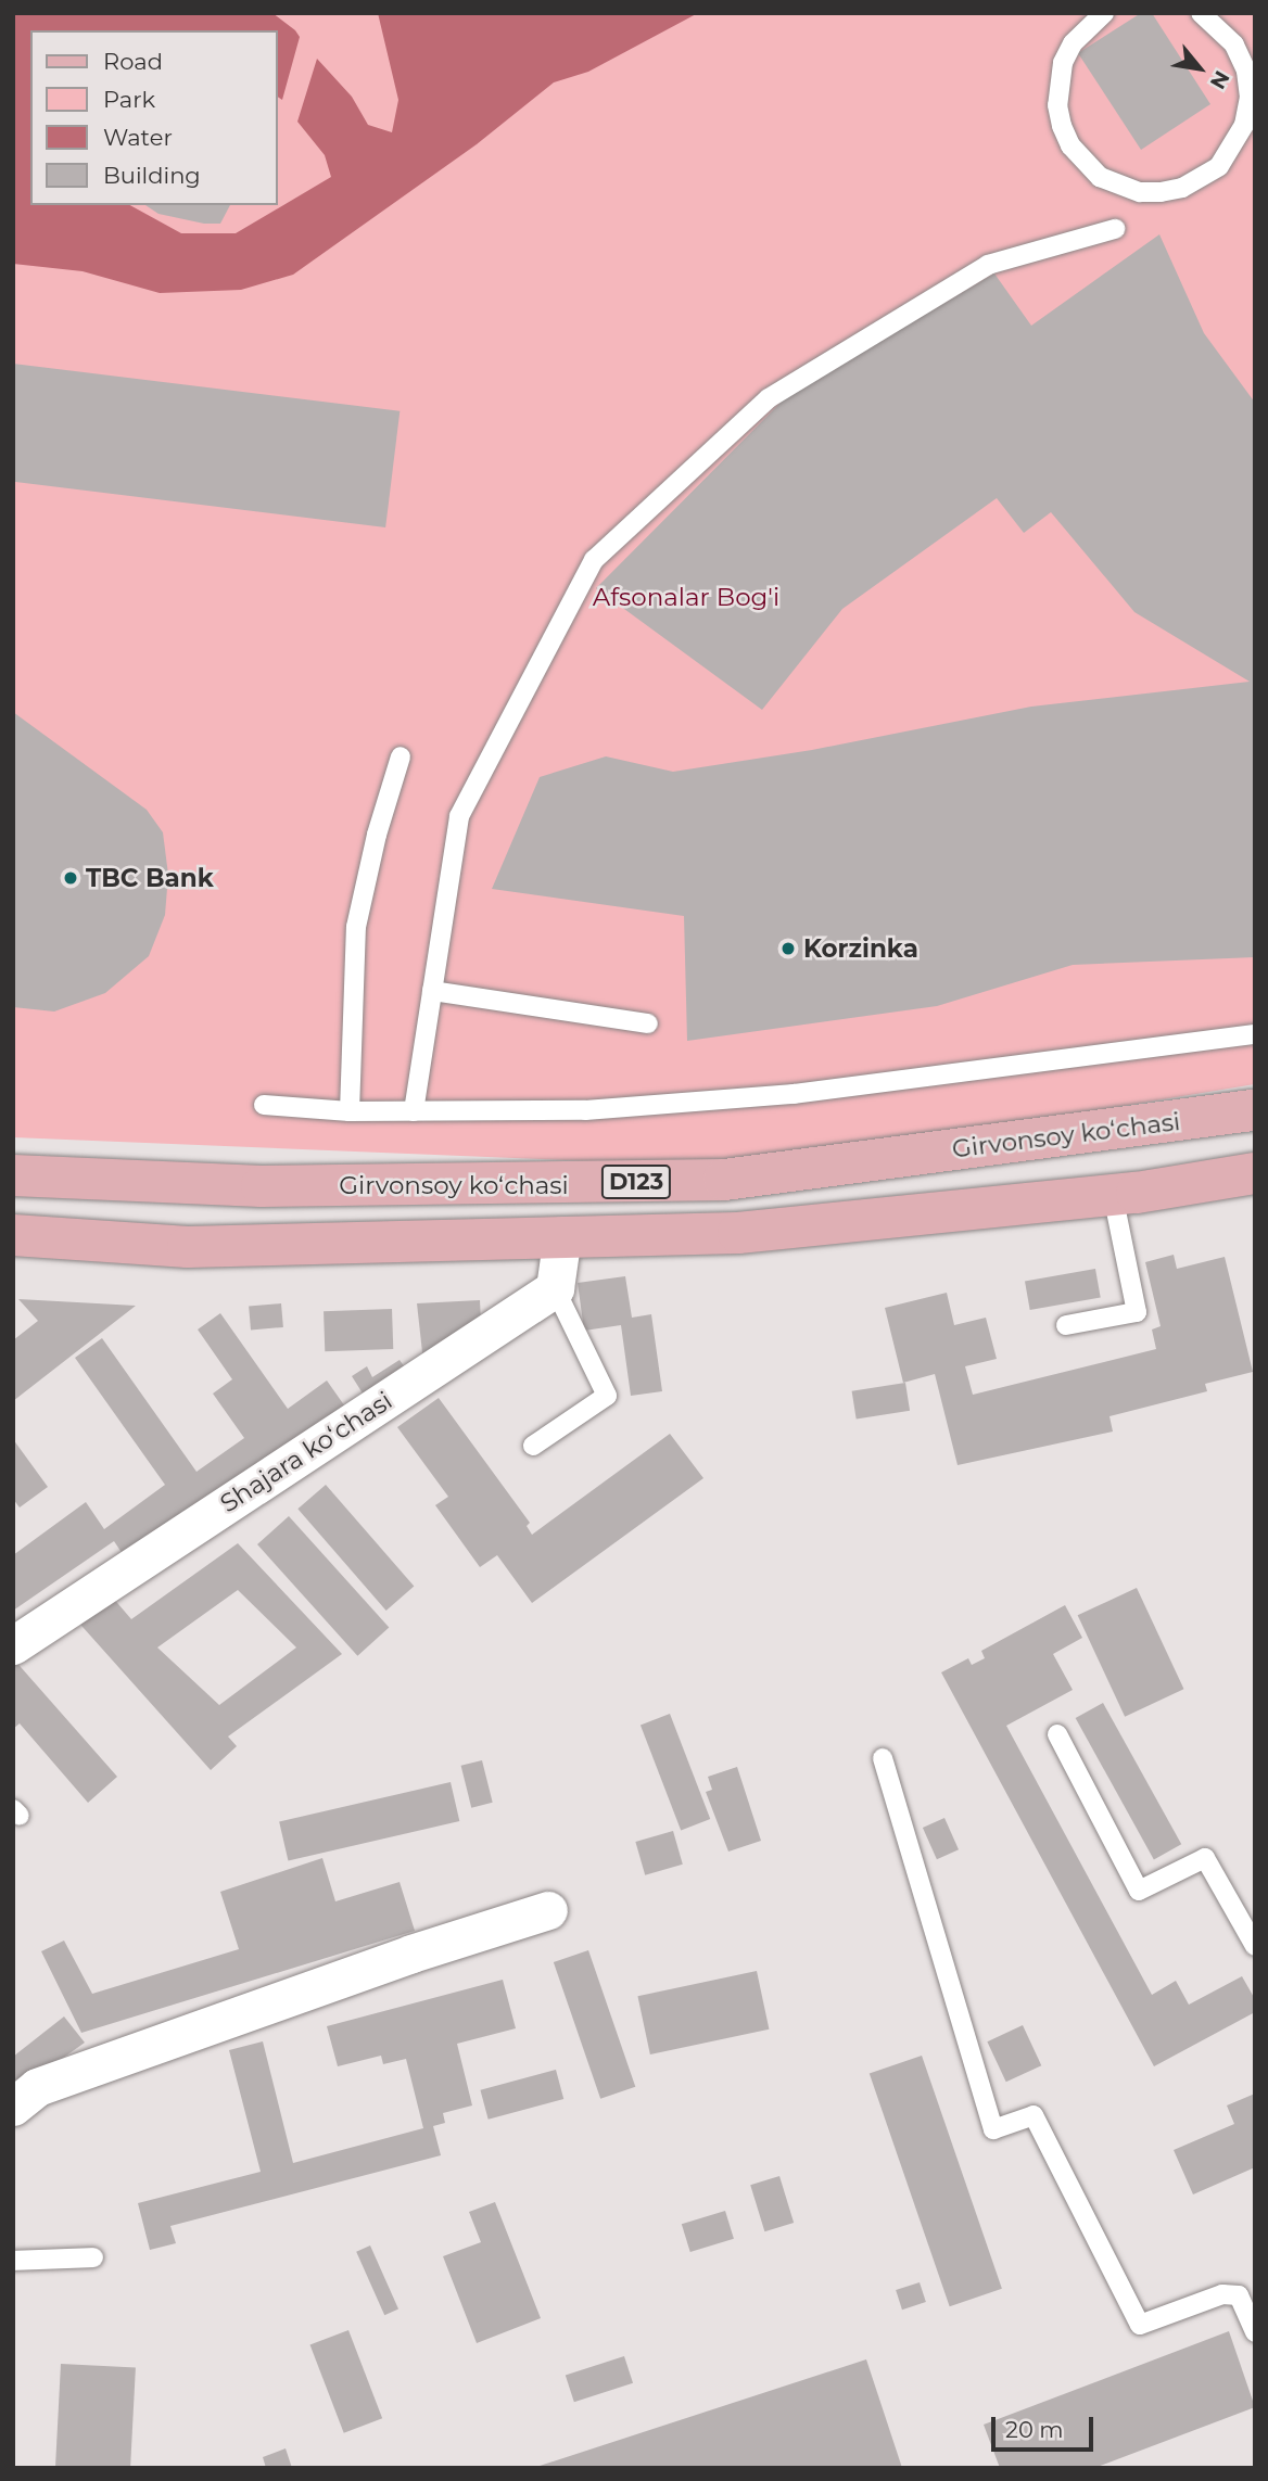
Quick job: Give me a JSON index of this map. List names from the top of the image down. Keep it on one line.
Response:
{"streets":{"main road":["Girvonsoy koʻchasi","D123"],"street":["Shajara koʻchasi"]},"parks":["Afsonalar Bog'i"],"places":["TBC Bank","Korzinka"],"legend":["Road","Park","Water","Building"],"scale_bar":"20 m","north":"bottom right"}
